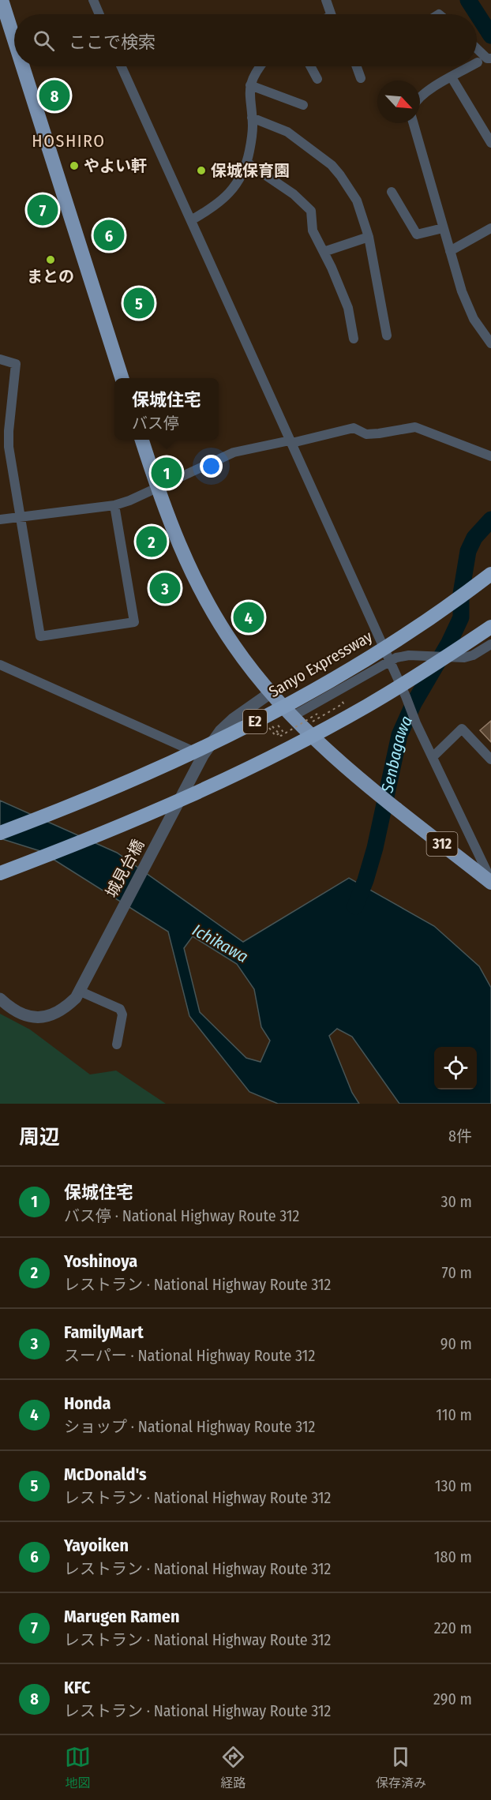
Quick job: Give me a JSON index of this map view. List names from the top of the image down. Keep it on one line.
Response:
{"streets":{"highway":["Sanyo Expressway","E2","312"],"street":["城見台橋"]},"crossings":[["312","城見台橋"]],"districts":["HOSHIRO"],"water":["Senbagawa","Ichikawa"],"places":["やよい軒","保城保育園","まとの"],"north":"bottom right","page":{"search":"ここで検索","pins":["8","7","6","5","1","2","3","4"],"popup":["保城住宅","バス停"],"heading":["周辺","8件"],"list":[{"mark":"1","name":"保城住宅","note":"バス停 · National Highway Route 312","value":"30 m"},{"mark":"2","name":"Yoshinoya","note":"レストラン · National Highway Route 312","value":"70 m"},{"mark":"3","name":"FamilyMart","note":"スーパー · National Highway Route 312","value":"90 m"},{"mark":"4","name":"Honda","note":"ショップ · National Highway Route 312","value":"110 m"},{"mark":"5","name":"McDonald's","note":"レストラン · National Highway Route 312","value":"130 m"},{"mark":"6","name":"Yayoiken","note":"レストラン · National Highway Route 312","value":"180 m"},{"mark":"7","name":"Marugen Ramen","note":"レストラン · National Highway Route 312","value":"220 m"},{"mark":"8","name":"KFC","note":"レストラン · National Highway Route 312","value":"290 m"}],"nav":["地図","経路","保存済み"]}}
